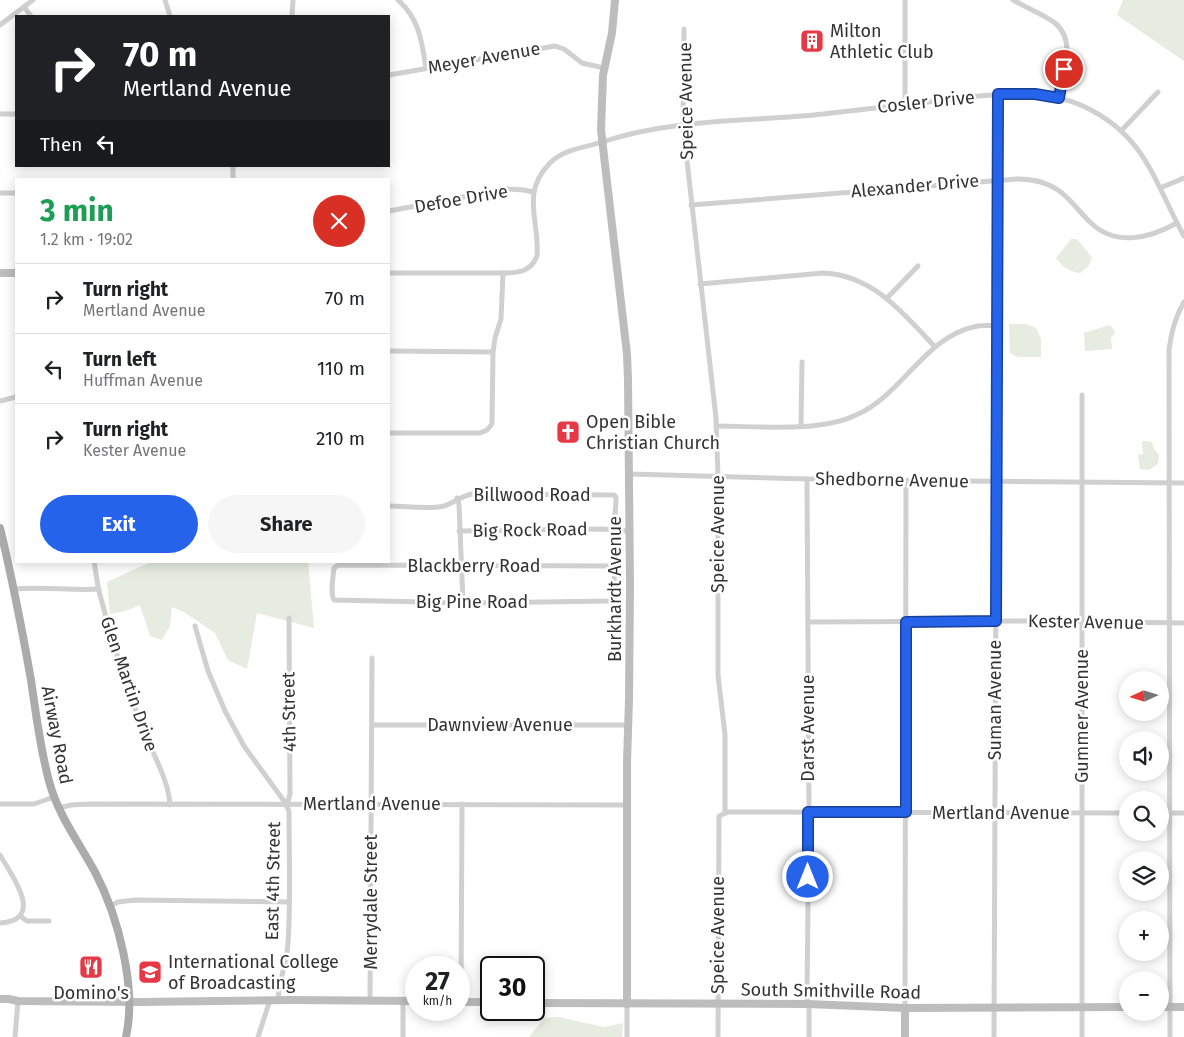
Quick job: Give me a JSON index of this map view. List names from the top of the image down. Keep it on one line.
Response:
{"streets":{"main road":["Burkhardt Avenue","Airway Road","South Smithville Road"],"street":["Meyer Avenue","Speice Avenue","Cosler Drive","Alexander Drive","Defoe Drive","Shedborne Avenue","Billwood Road","Big Rock Road","Blackberry Road","Big Pine Road","Kester Avenue","Glen Martin Drive","Suman Avenue","4th Street","Gummer Avenue","Dawnview Avenue","Darst Avenue","Mertland Avenue","East 4th Street","Merrydale Street"]},"crossings":[["Meyer Avenue","Burkhardt Avenue"],["Speice Avenue","Cosler Drive"],["Speice Avenue","Alexander Drive"],["Speice Avenue","Shedborne Avenue"],["Speice Avenue","Mertland Avenue"],["Speice Avenue","South Smithville Road"],["Cosler Drive","Alexander Drive"],["Cosler Drive","Defoe Drive"],["Cosler Drive","Burkhardt Avenue"],["Cosler Drive","Suman Avenue"],["Alexander Drive","Suman Avenue"],["Shedborne Avenue","Burkhardt Avenue"],["Shedborne Avenue","Suman Avenue"],["Shedborne Avenue","Gummer Avenue"],["Shedborne Avenue","Darst Avenue"],["Billwood Road","Big Rock Road"],["Big Rock Road","Burkhardt Avenue"],["Blackberry Road","Big Pine Road"],["Burkhardt Avenue","Dawnview Avenue"],["Burkhardt Avenue","Mertland Avenue"],["Burkhardt Avenue","South Smithville Road"],["Kester Avenue","Suman Avenue"],["Kester Avenue","Gummer Avenue"],["Kester Avenue","Darst Avenue"],["Glen Martin Drive","Mertland Avenue"],["Suman Avenue","Mertland Avenue"],["Suman Avenue","South Smithville Road"],["4th Street","Mertland Avenue"],["4th Street","East 4th Street"],["Gummer Avenue","Mertland Avenue"],["Gummer Avenue","South Smithville Road"],["Dawnview Avenue","Merrydale Street"],["Darst Avenue","Mertland Avenue"],["Darst Avenue","South Smithville Road"],["Airway Road","Mertland Avenue"],["Mertland Avenue","East 4th Street"],["Mertland Avenue","Merrydale Street"]],"places":{"building":["Milton Athletic Club"],"church":["Open Bible Christian Church"],"restaurant":["Domino's"],"school or university":["International College of Broadcasting"]},"north":"left","page":{"turn":["70 m","Mertland Avenue"],"then":"Then","heading":["3 min","1.2 km · 19:02"],"list":[{"name":"Turn right","note":"Mertland Avenue","value":"70 m"},{"name":"Turn left","note":"Huffman Avenue","value":"110 m"},{"name":"Turn right","note":"Kester Avenue","value":"210 m"}],"buttons":["Exit","Share"],"map_buttons":["+","−"],"speed":"27 km/h","limit":"30"}}
